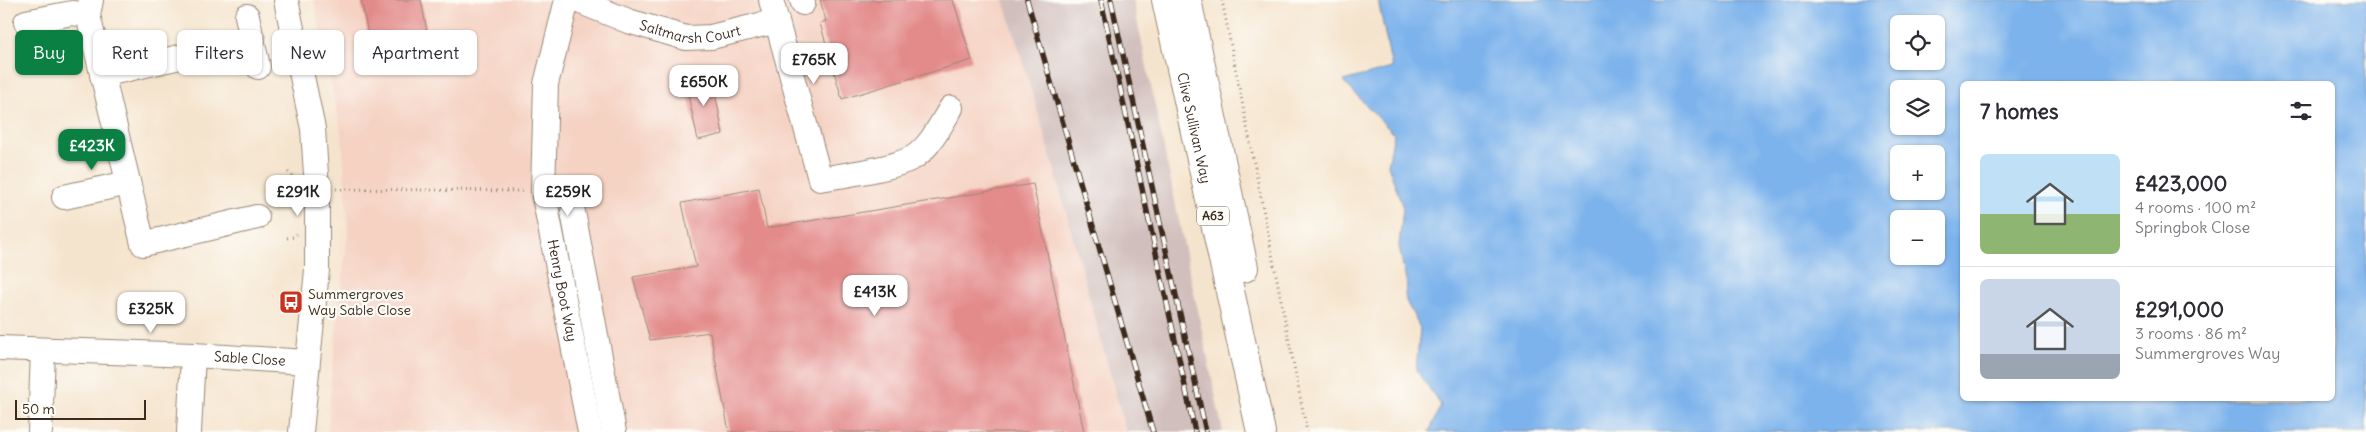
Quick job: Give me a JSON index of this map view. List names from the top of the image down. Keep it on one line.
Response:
{"streets":{"highway":["Clive Sullivan Way","A63"],"street":["Saltmarsh Court","Henry Boot Way","Sable Close"]},"places":{"bus stop":["Summergroves Way Sable Close"]},"scale_bar":"50 m","page":{"map_buttons":["+","−"],"chip":["Buy","Rent","Filters","New","Apartment"],"price":["£765K","£650K","£423K","£291K","£259K","£413K","£325K"],"heading":"7 homes","list":[{"name":"£423,000","note":"4 rooms · 100 m² · Springbok Close"},{"name":"£291,000","note":"3 rooms · 86 m² · Summergroves Way"}],"scale":"50 m"}}
